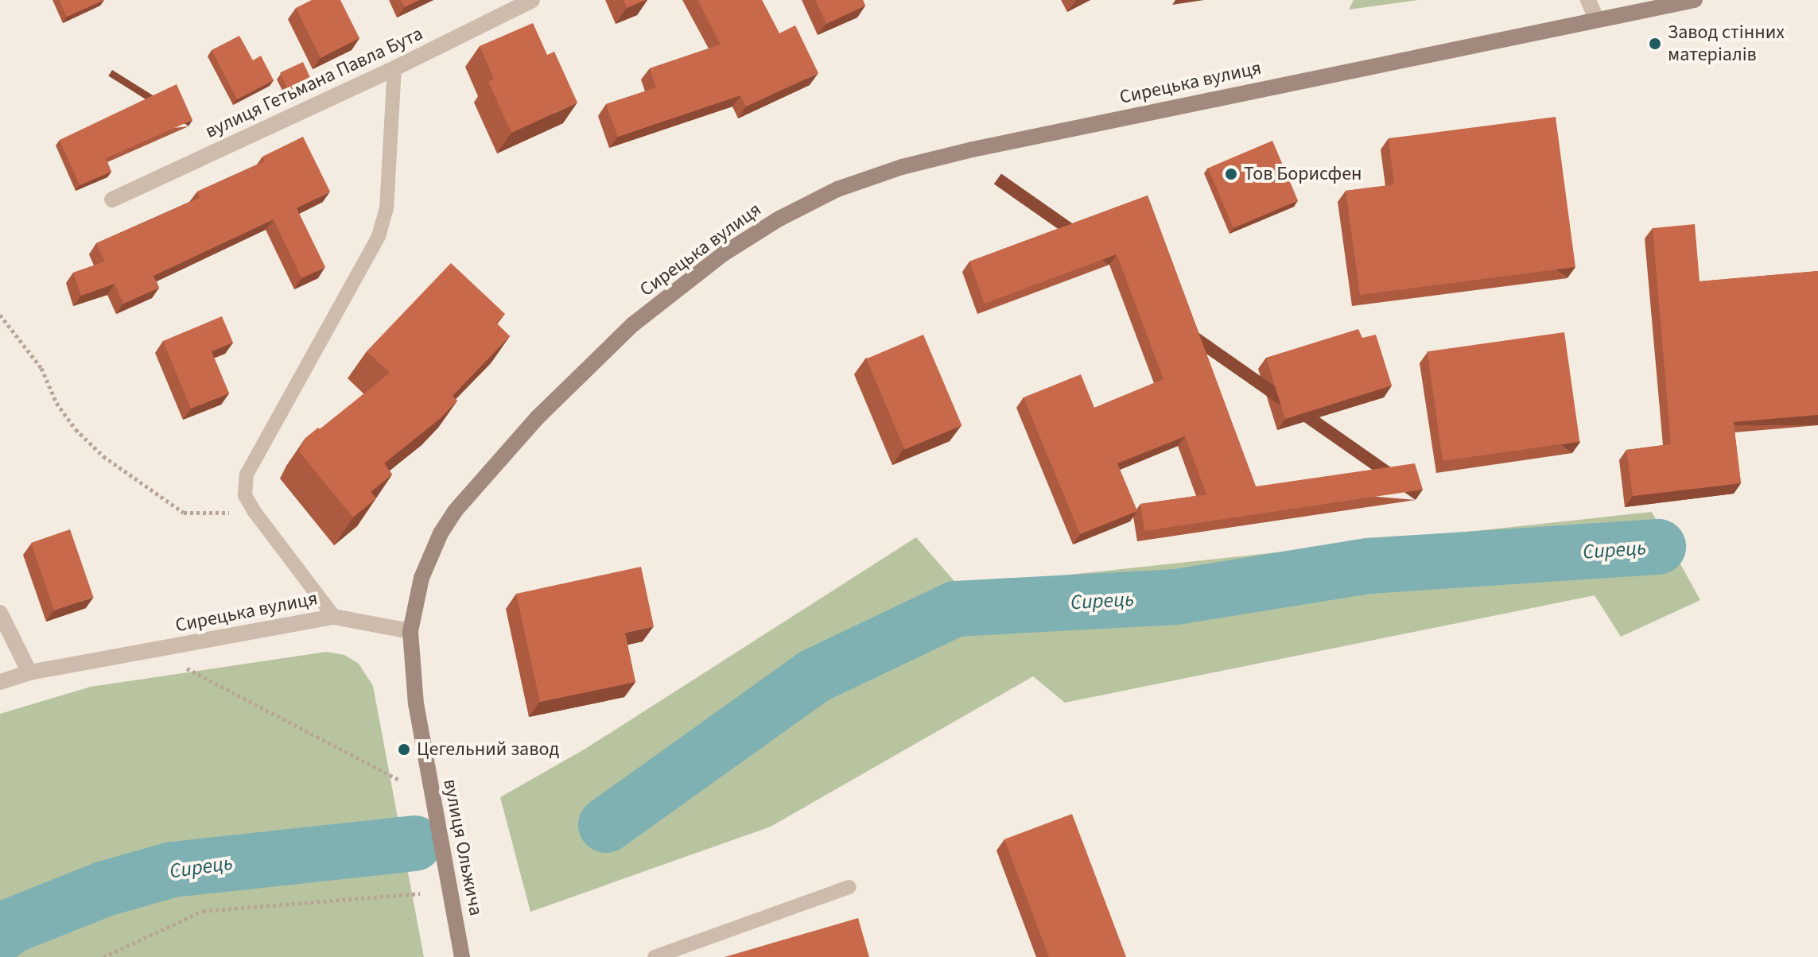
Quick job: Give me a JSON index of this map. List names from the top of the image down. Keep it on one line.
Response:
{"streets":{"main road":["Сирецька вулиця","вулиця Ольжича"],"street":["вулиця Гетьмана Павла Бута"]},"crossings":[["Сирецька вулиця","вулиця Ольжича"]],"water":["Сирець"],"places":["Завод стінних матеріалів","Тов Борисфен","Цегельний завод"]}
